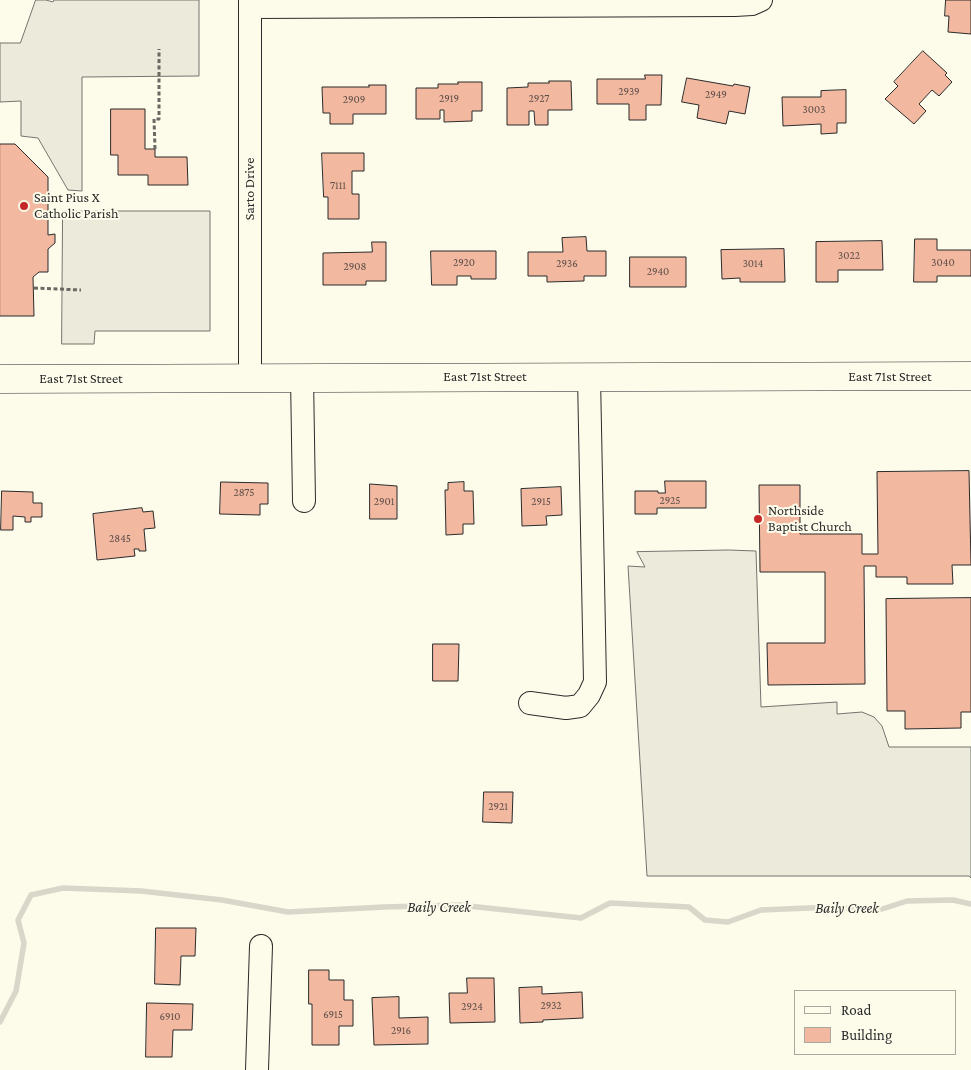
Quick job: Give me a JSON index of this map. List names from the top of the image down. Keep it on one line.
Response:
{"streets":{"main road":["East 71st Street"],"street":["Sarto Drive"]},"crossings":[["Sarto Drive","East 71st Street"]],"water":["Baily Creek"],"places":["Saint Pius X Catholic Parish","Northside Baptist Church"],"house_numbers":["2939","2949","2919","2927","2909","3003","7111","3022","2920","3040","2936","3014","2908","2940","2875","2925","2901","2915","2845","2921","2932","2924","6915","6910","2916"],"legend":["Road","Building"]}
